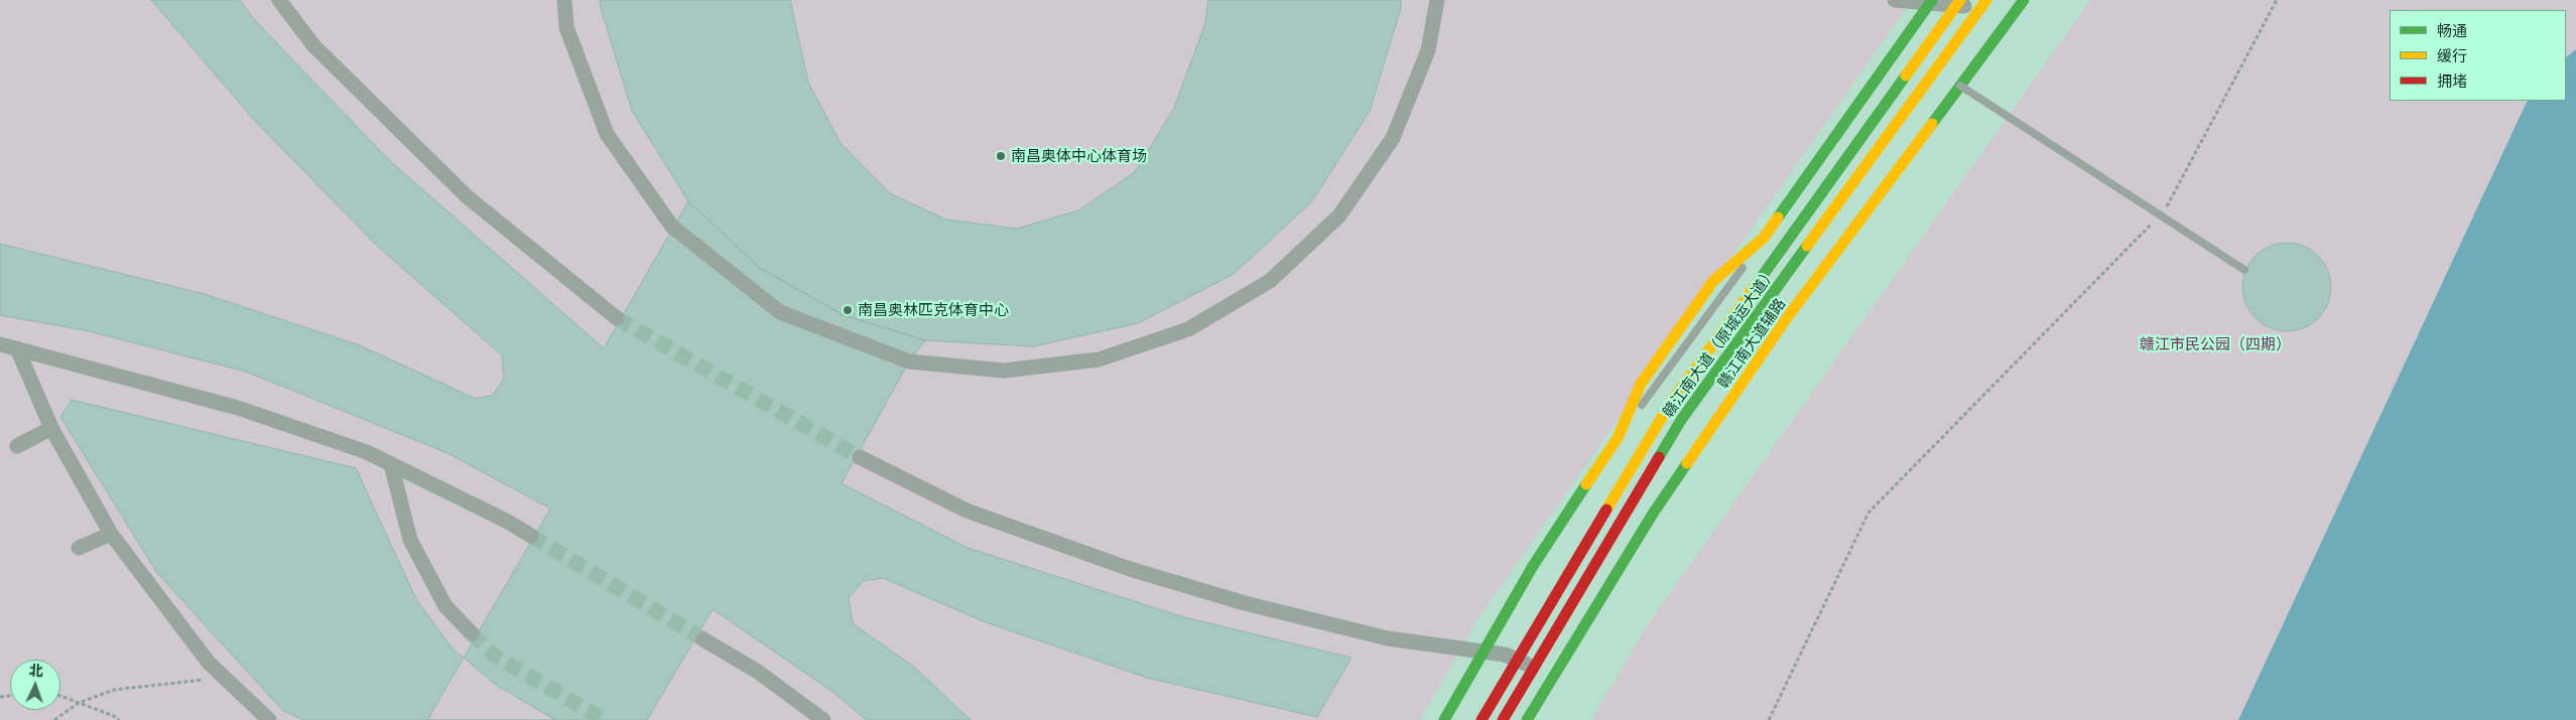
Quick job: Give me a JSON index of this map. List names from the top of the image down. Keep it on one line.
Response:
{"streets":{"street":["赣江南大道（原城运大道）","赣江南大道辅路"]},"parks":["赣江市民公园（四期）"],"places":["南昌奥体中心体育场","南昌奥林匹克体育中心"],"legend":["畅通","缓行","拥堵"],"north":"top"}
